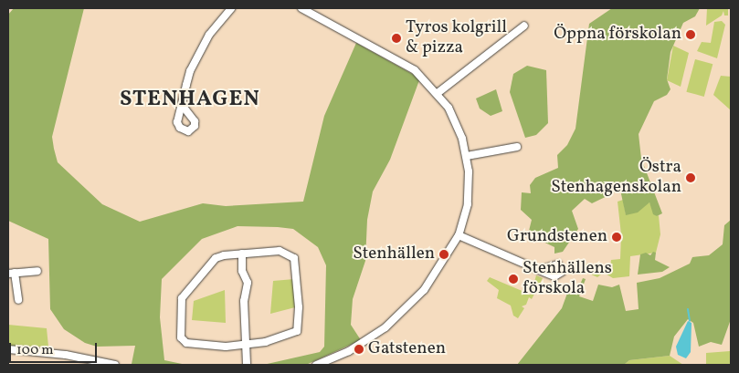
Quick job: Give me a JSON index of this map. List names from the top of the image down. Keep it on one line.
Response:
{"districts":["STENHAGEN"],"places":["Öppna förskolan","Tyros kolgrill & pizza","Östra Stenhagenskolan","Grundstenen","Stenhällen","Stenhällens förskola","Gatstenen"],"scale_bar":"100 m"}
